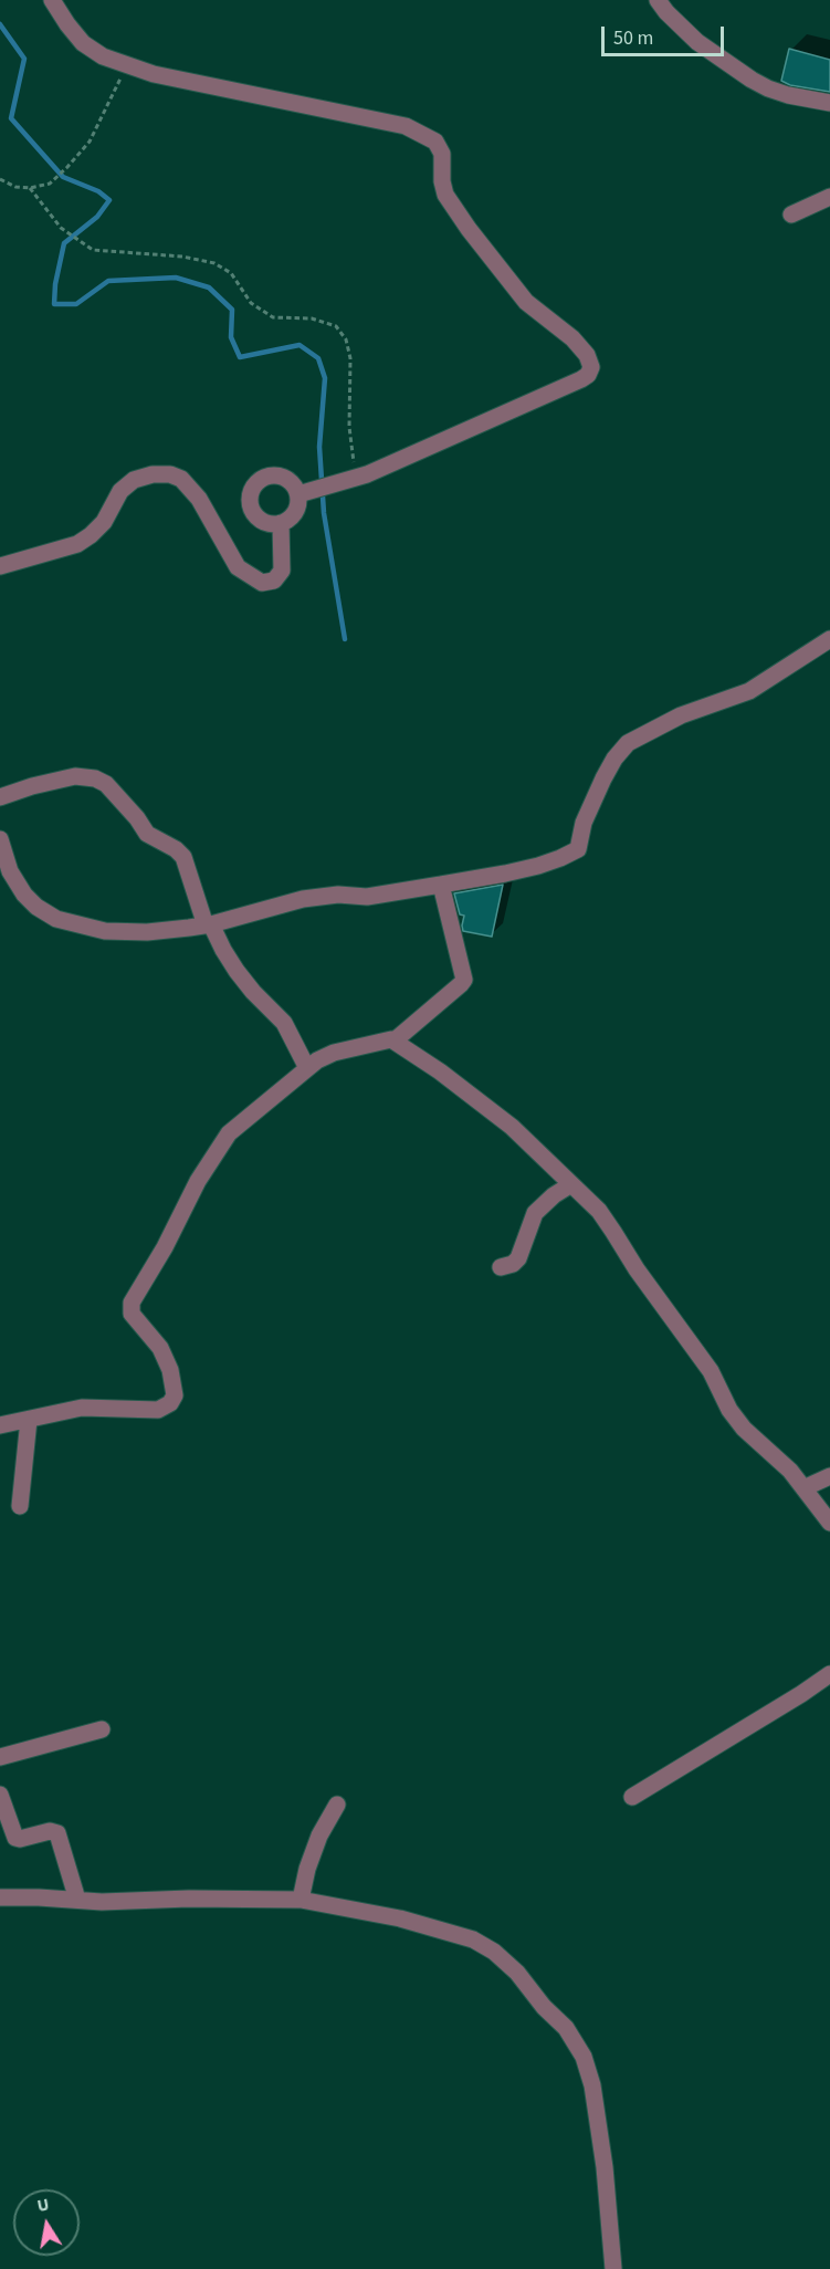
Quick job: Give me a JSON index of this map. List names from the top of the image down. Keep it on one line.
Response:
{"scale_bar":"50 m","north":"top"}
